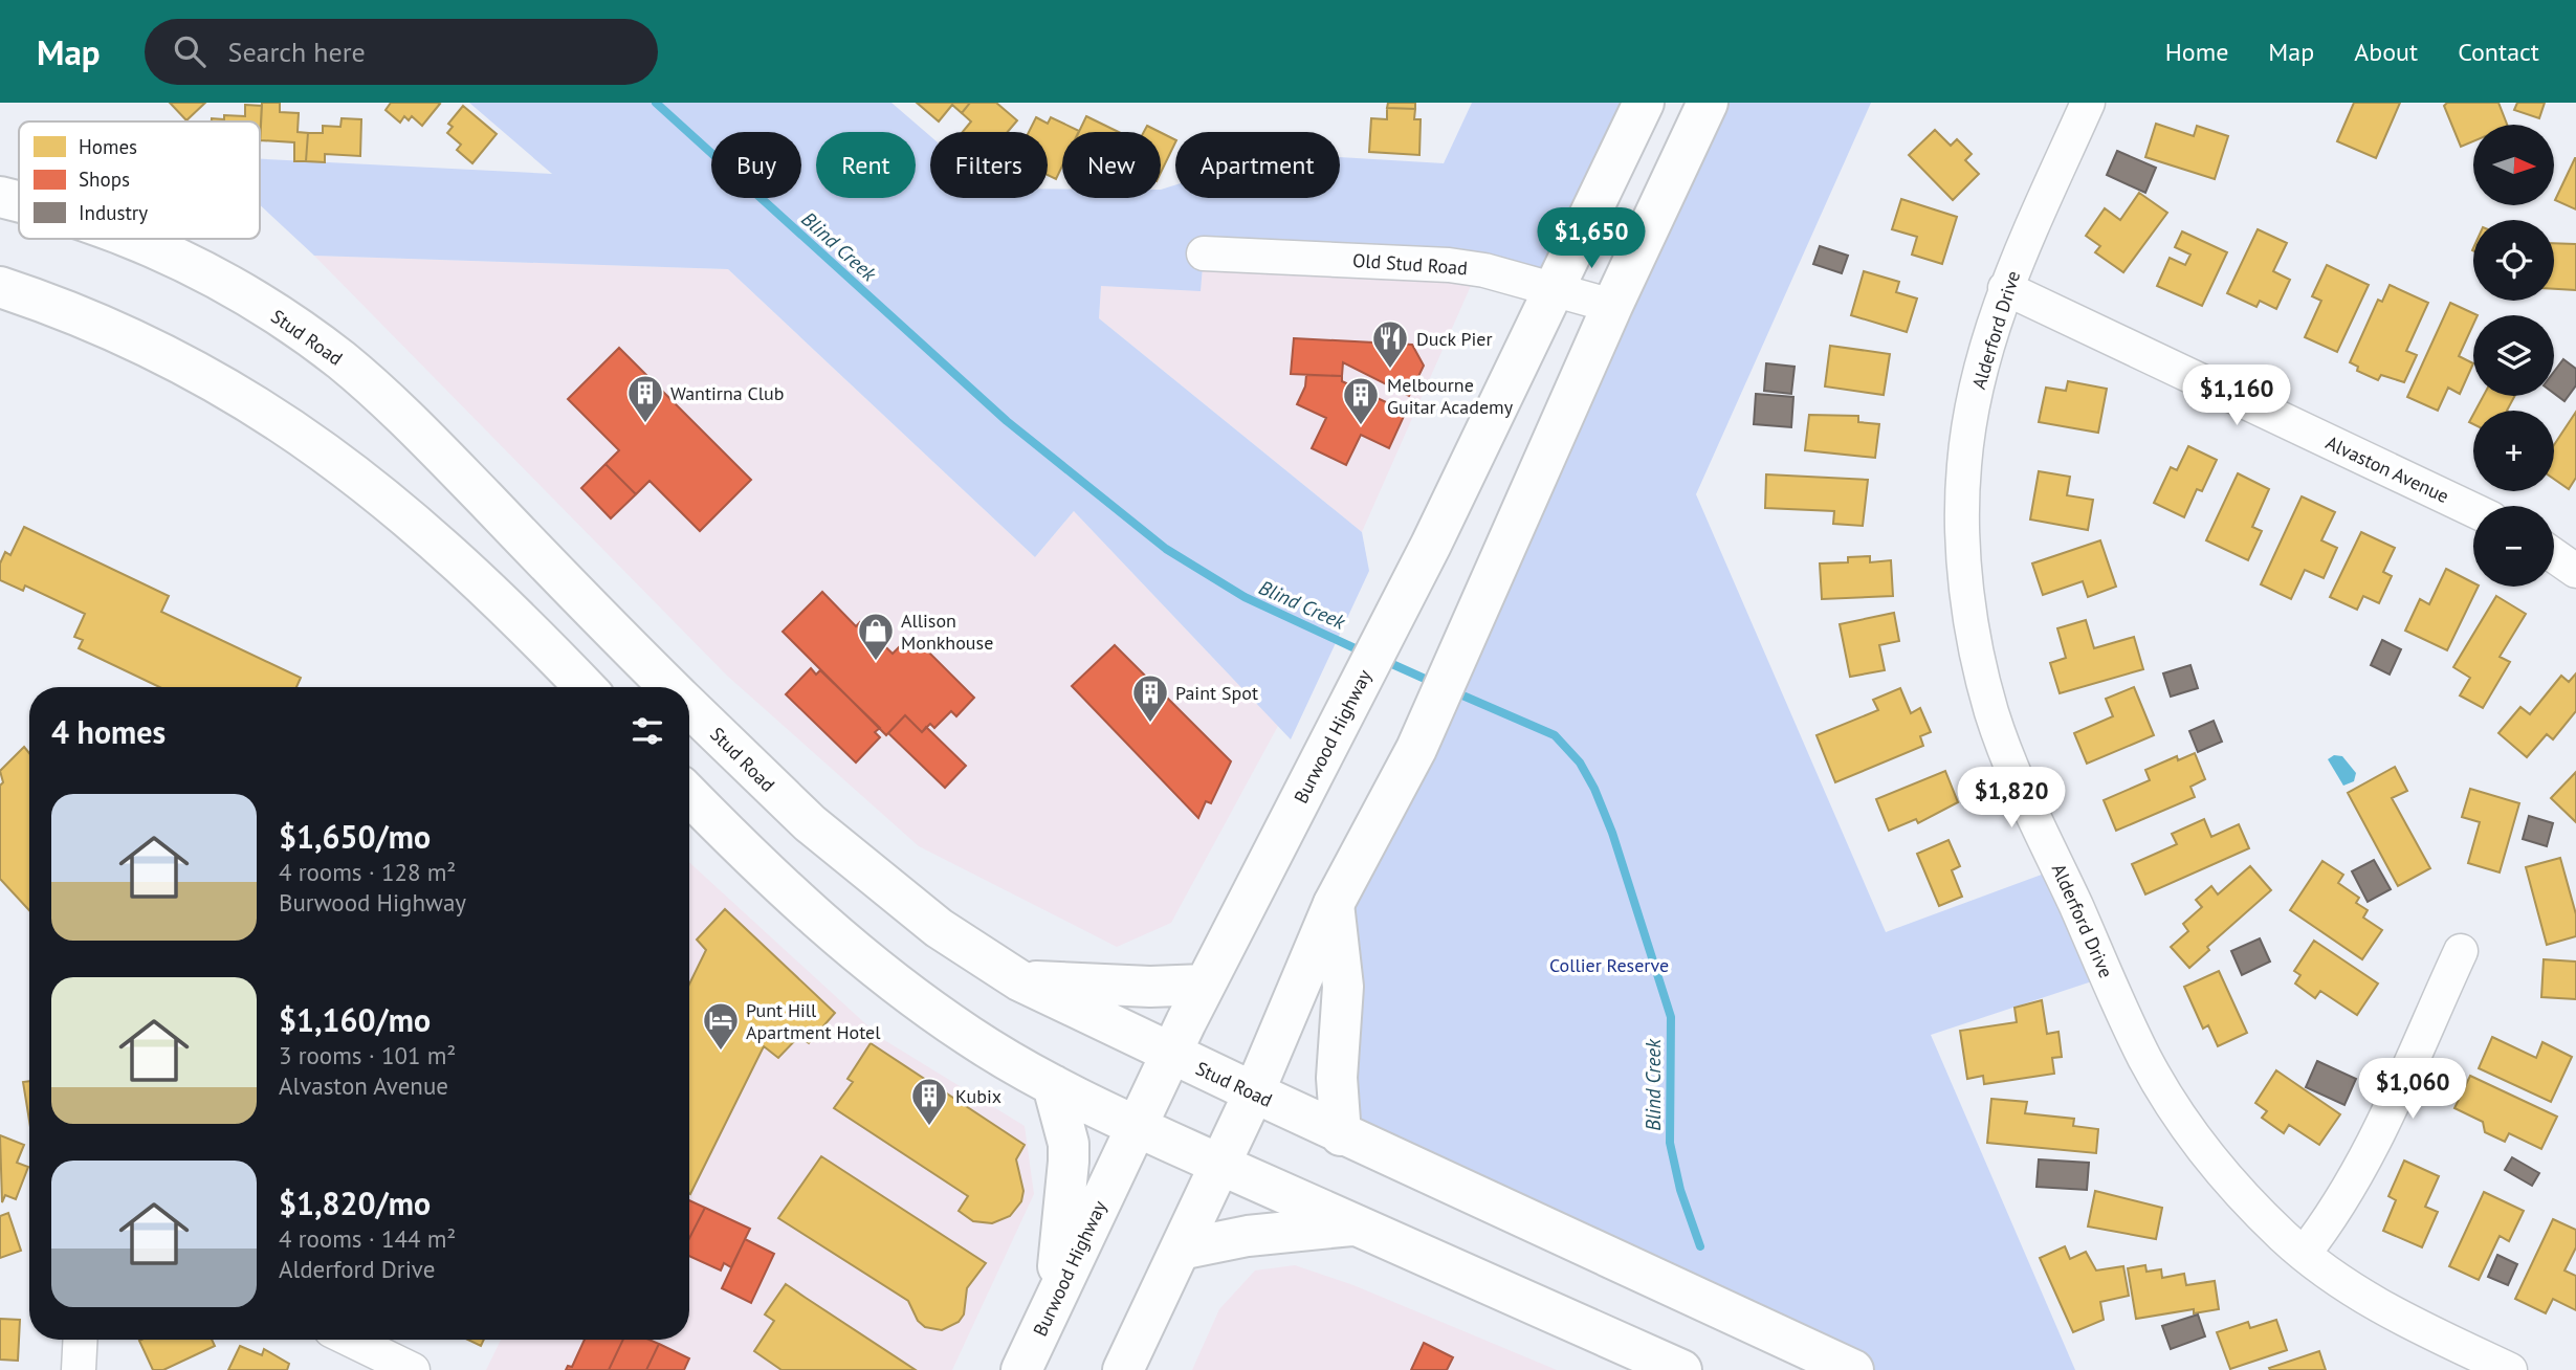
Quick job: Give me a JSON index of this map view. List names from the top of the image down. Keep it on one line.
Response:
{"streets":{"main road":["Stud Road","Burwood Highway"],"street":["Old Stud Road","Alderford Drive","Alvaston Avenue"]},"crossings":[["Old Stud Road","Burwood Highway"],["Alderford Drive","Alvaston Avenue"],["Stud Road","Burwood Highway"]],"water":["Blind Creek"],"parks":["Collier Reserve"],"places":{"restaurant":["Duck Pier"],"building":["Wantirna Club","Melbourne Guitar Academy","Paint Spot","Kubix"],"shop":["Allison Monkhouse"],"hotel":["Punt Hill Apartment Hotel"]},"legend":["Homes","Shops","Industry"],"north":"right","page":{"header":"Map","search":"Search here","nav":["Home","Map","About","Contact"],"map_buttons":["+","−"],"chip":["Buy","Rent","Filters","New","Apartment"],"price":["$1,650","$1,160","$1,820","$1,060"],"heading":"4 homes","list":[{"name":"$1,650/mo","note":"4 rooms · 128 m² · Burwood Highway"},{"name":"$1,160/mo","note":"3 rooms · 101 m² · Alvaston Avenue"},{"name":"$1,820/mo","note":"4 rooms · 144 m² · Alderford Drive"}]}}
